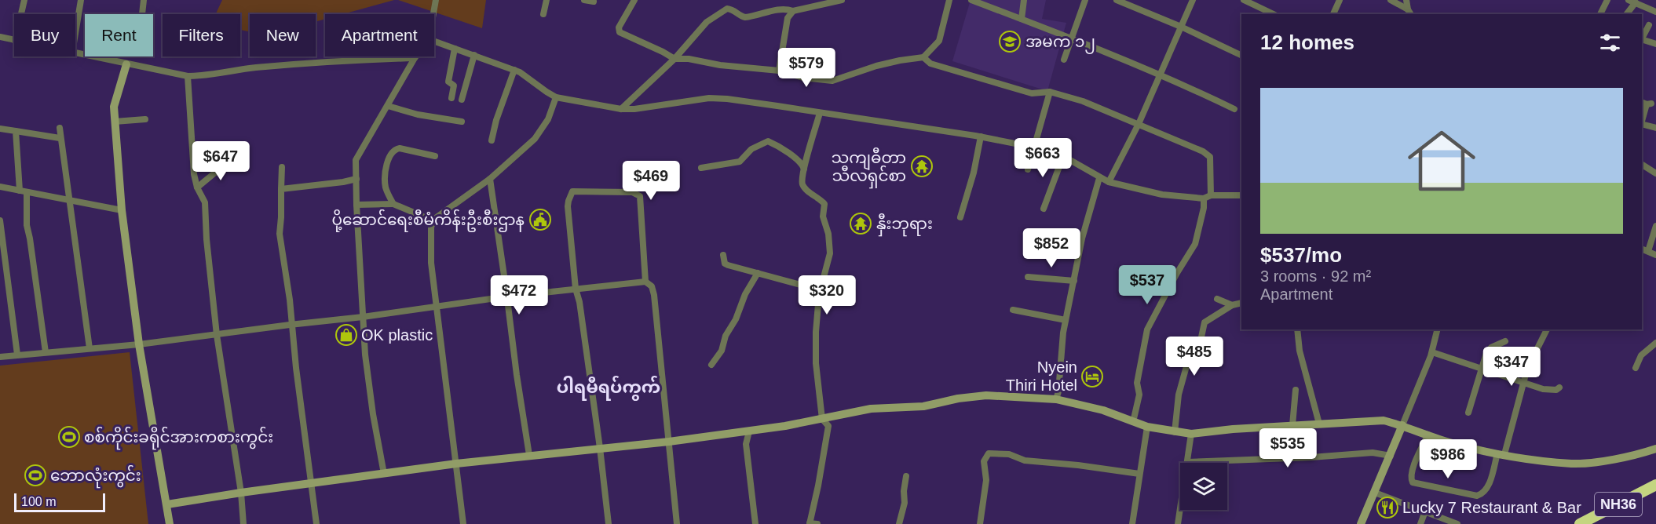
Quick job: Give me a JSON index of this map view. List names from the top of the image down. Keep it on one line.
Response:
{"streets":{"highway":["NH36"]},"districts":["ပါရမီရပ်ကွက်"],"places":{"school or university":["အမက ၁၂"],"temple":["သကျဓီတာ သီလရှင်စာ","နှီးဘုရား"],"public building":["ပို့ဆောင်ရေးစီမံကိန်းဦးစီးဌာန"],"shop":["OK plastic"],"hotel":["Nyein Thiri Hotel"],"sports":["စစ်ကိုင်းခရိုင်အားကစားကွင်း","ဘောလုံးကွင်း"],"restaurant":["Lucky 7 Restaurant & Bar"]},"scale_bar":"100 m","page":{"chip":["Buy","Rent","Filters","New","Apartment"],"heading":"12 homes","price":["$579","$663","$647","$469","$852","$537","$472","$320","$485","$347","$535","$986"],"list":[{"name":"$537/mo","note":"3 rooms · 92 m² · Apartment"}],"scale":"100 m"}}
